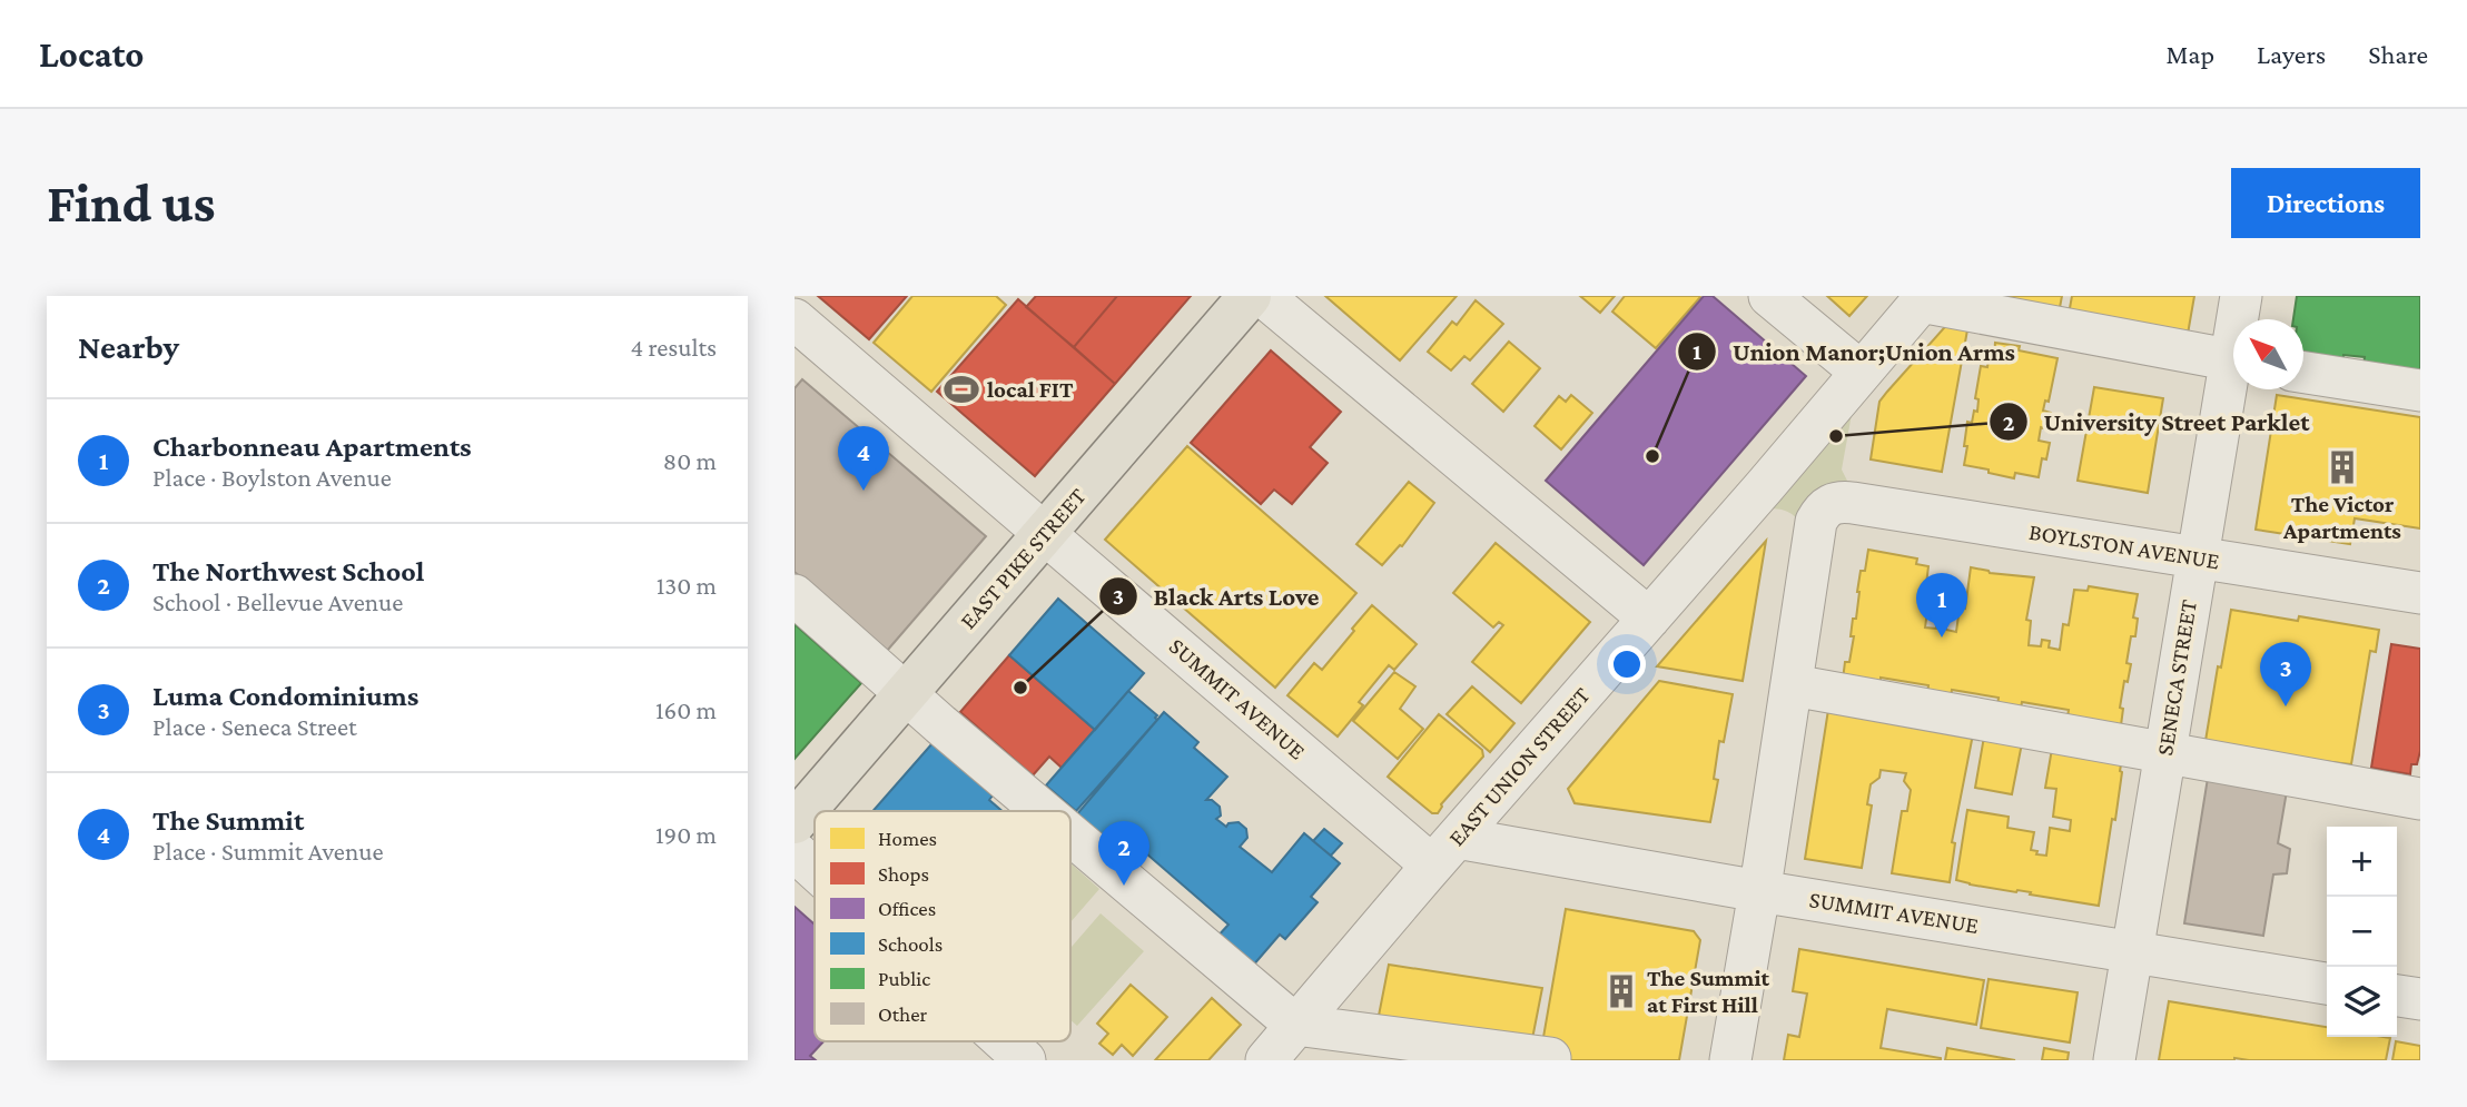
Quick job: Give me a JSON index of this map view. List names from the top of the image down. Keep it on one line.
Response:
{"streets":{"main road":["EAST PIKE STREET"],"street":["BOYLSTON AVENUE","SENECA STREET","SUMMIT AVENUE","EAST UNION STREET"]},"crossings":[["BOYLSTON AVENUE","SENECA STREET"],["EAST PIKE STREET","SUMMIT AVENUE"],["SENECA STREET","SUMMIT AVENUE"],["SUMMIT AVENUE","EAST UNION STREET"]],"places":{"sports":["local FIT"],"other":["University Street Parklet","Union Manor;Union Arms","Black Arts Love"],"building":["The Victor Apartments","The Summit at First Hill"]},"legend":["Homes","Shops","Offices","Schools","Public","Other"],"north":"top left","page":{"header":"Locato","nav":["Map","Layers","Share"],"buttons":"Directions","title":"Find us","heading":["Nearby","4 results"],"list":[{"mark":"1","name":"Charbonneau Apartments","note":"Place · Boylston Avenue","value":"80 m"},{"mark":"2","name":"The Northwest School","note":"School · Bellevue Avenue","value":"130 m"},{"mark":"3","name":"Luma Condominiums","note":"Place · Seneca Street","value":"160 m"},{"mark":"4","name":"The Summit","note":"Place · Summit Avenue","value":"190 m"}],"pins":["4","1","3","2"],"map_buttons":["+","−"]}}
